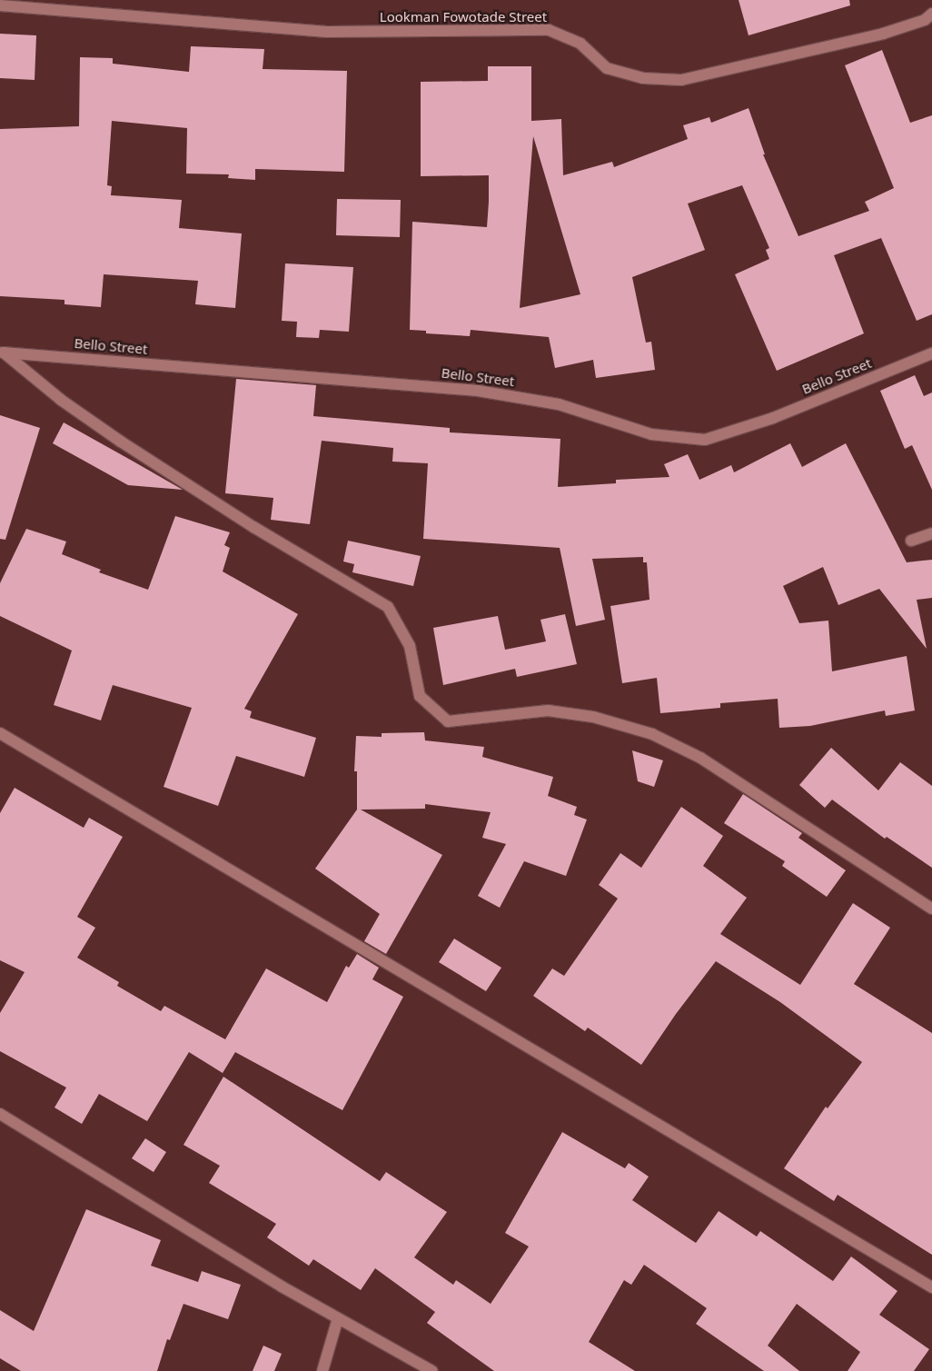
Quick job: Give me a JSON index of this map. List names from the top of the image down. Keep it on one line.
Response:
{"streets":{"street":["Lookman Fowotade Street","Bello Street"]}}
